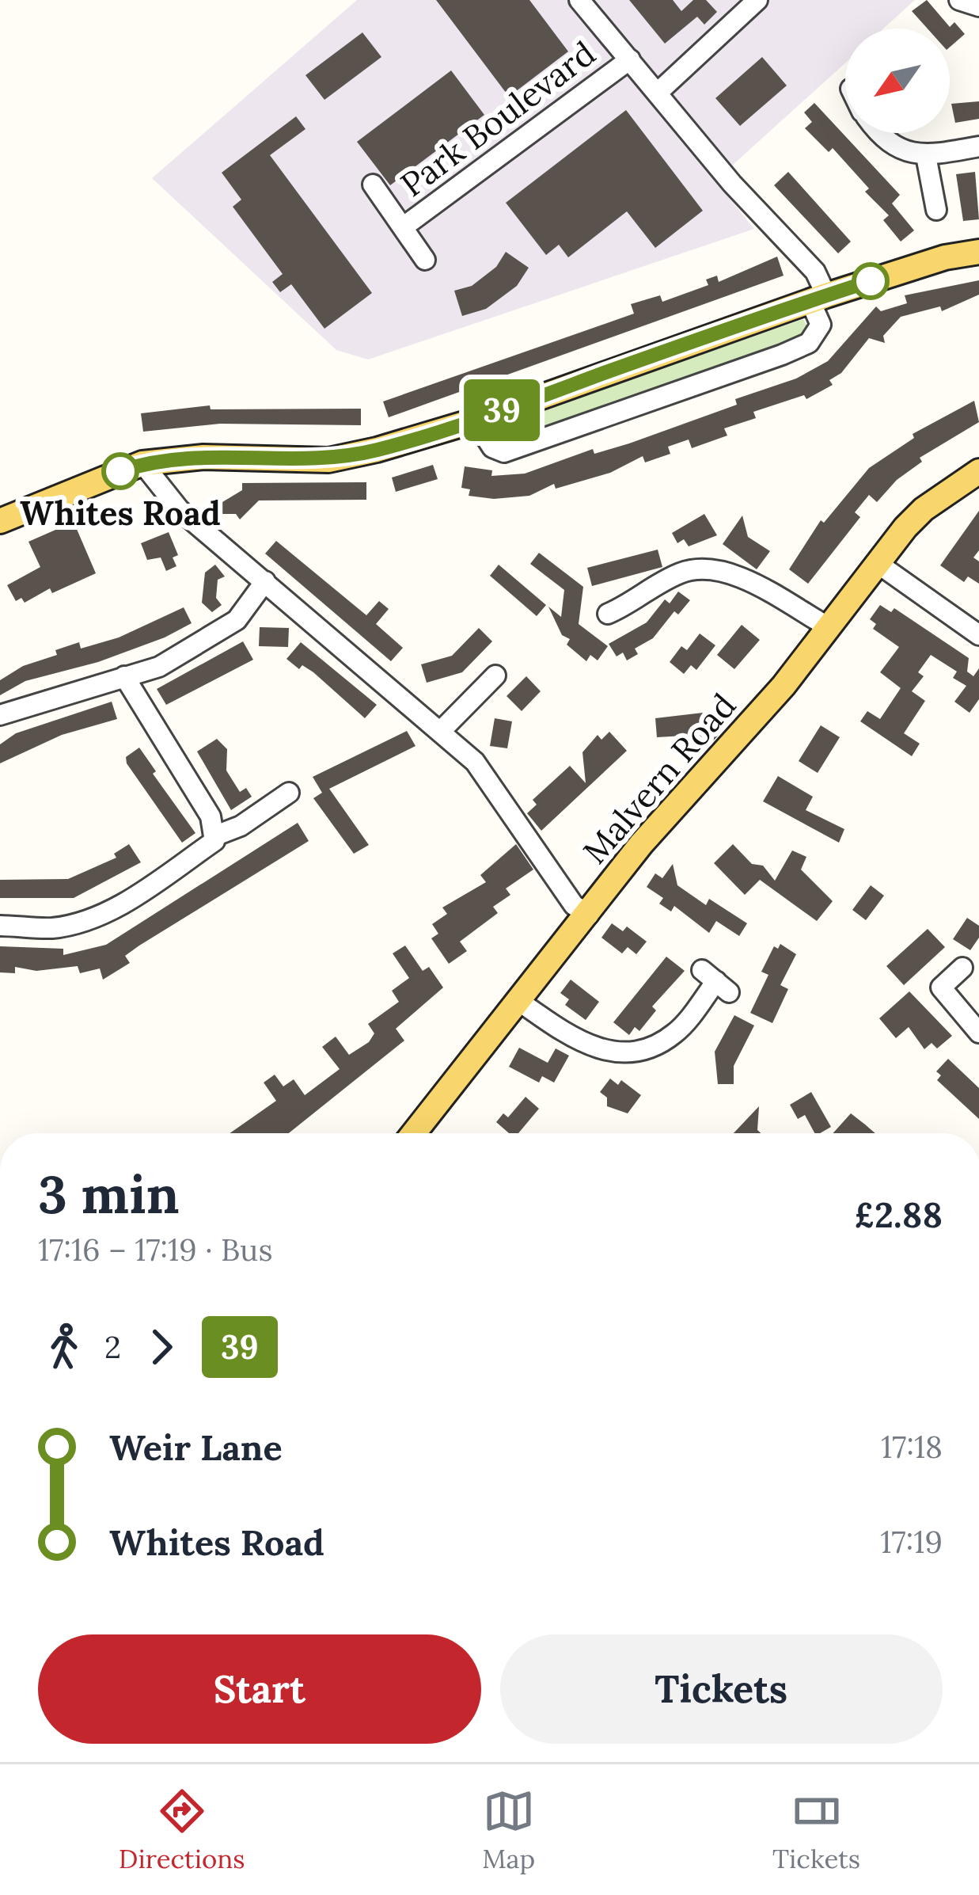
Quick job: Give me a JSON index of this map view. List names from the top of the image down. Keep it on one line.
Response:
{"streets":{"main road":["Malvern Road"],"street":["Park Boulevard"]},"places":["Whites Road"],"lines":["bus line 39"],"north":"bottom left","page":{"on_map":"39","heading":["3 min","17:16 – 17:19 · Bus","£2.88"],"legs":["2","39"],"list":[{"name":"Weir Lane","value":"17:18"},{"name":"Whites Road","value":"17:19"}],"buttons":["Start","Tickets"],"tabs":["Directions","Map","Tickets"]}}
